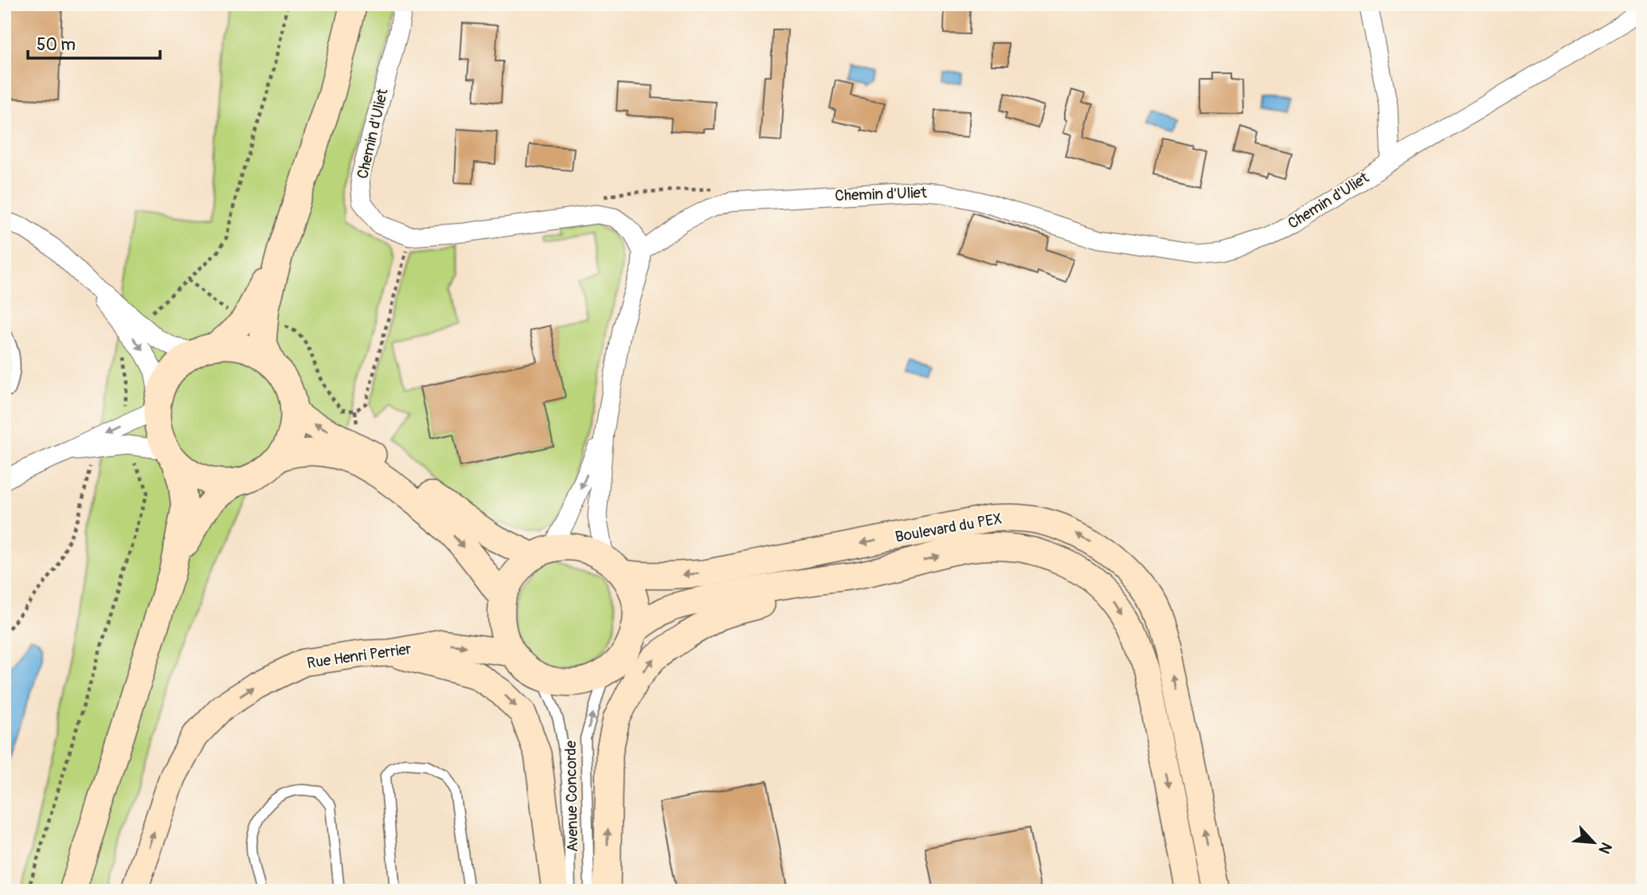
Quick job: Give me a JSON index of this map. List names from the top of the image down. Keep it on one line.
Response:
{"streets":{"main road":["Boulevard du PEX","Rue Henri Perrier"],"street":["Chemin d'Uliet"],"lane":["Avenue Concorde"]},"crossings":[["Boulevard du PEX","Rue Henri Perrier"],["Boulevard du PEX","Avenue Concorde"],["Rue Henri Perrier","Avenue Concorde"]],"scale_bar":"50 m","north":"bottom right"}
